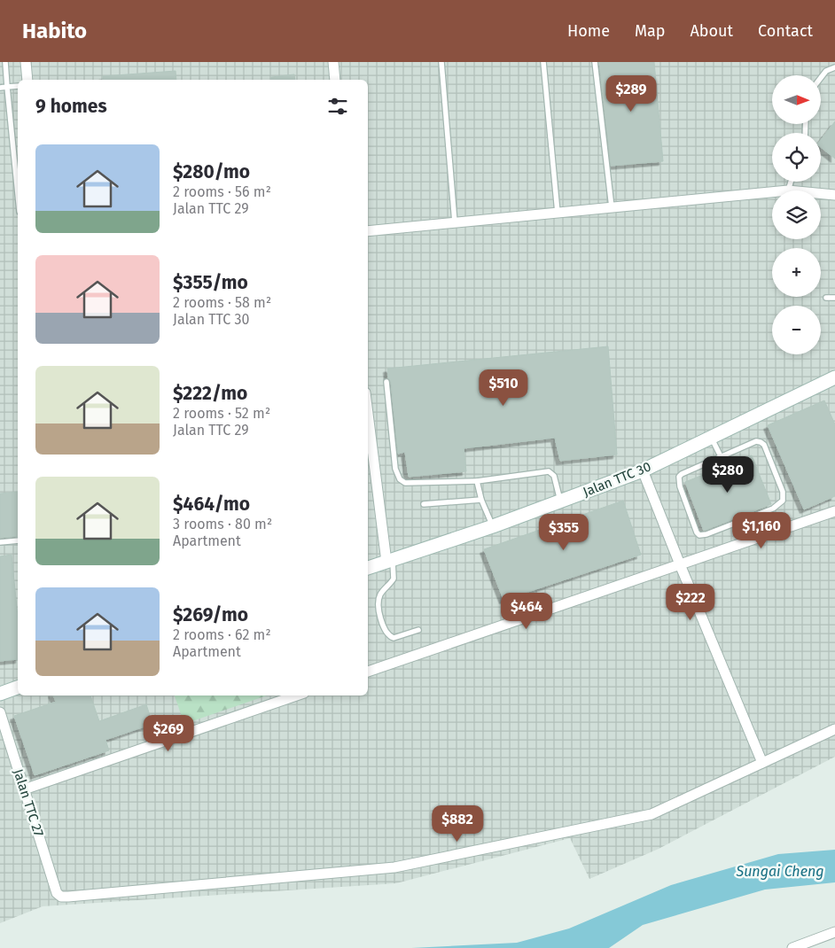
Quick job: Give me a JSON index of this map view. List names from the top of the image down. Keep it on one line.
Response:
{"streets":{"street":["Jalan TTC 30","Jalan TTC 27"]},"water":["Sungai Cheng"],"north":"right","page":{"header":"Habito","nav":["Home","Map","About","Contact"],"map_buttons":["+","−"],"price":["$289","$510","$280","$1,160","$355","$222","$464","$269","$882"],"heading":"9 homes","list":[{"name":"$280/mo","note":"2 rooms · 56 m² · Jalan TTC 29"},{"name":"$355/mo","note":"2 rooms · 58 m² · Jalan TTC 30"},{"name":"$222/mo","note":"2 rooms · 52 m² · Jalan TTC 29"},{"name":"$464/mo","note":"3 rooms · 80 m² · Apartment"},{"name":"$269/mo","note":"2 rooms · 62 m² · Apartment"}]}}
